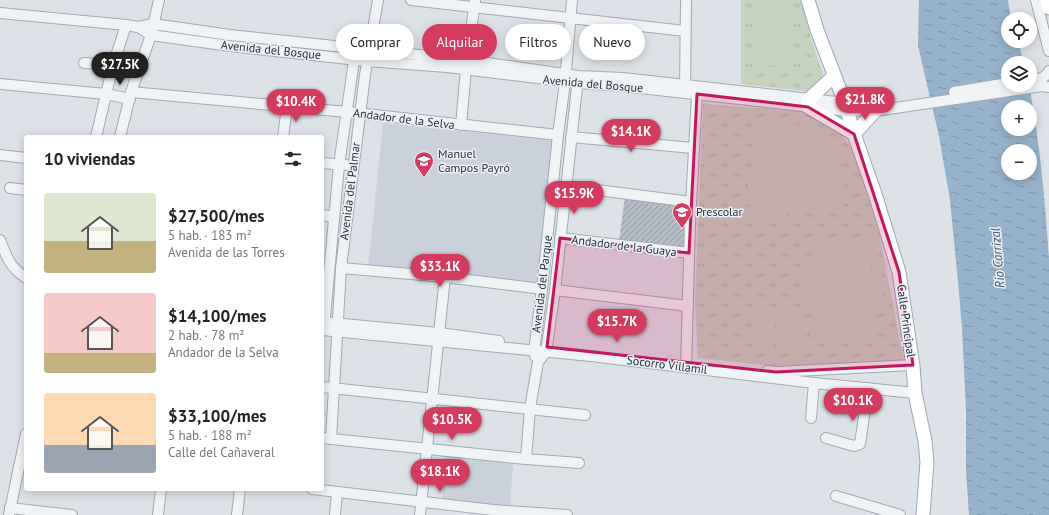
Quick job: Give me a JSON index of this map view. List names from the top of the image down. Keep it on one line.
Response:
{"streets":{"main road":["Calle Principal"],"street":["Avenida del Bosque","Andador de la Selva","Avenida del Palmar","Andador de la Guaya","Avenida del Parque","Socorro Villamil"]},"crossings":[["Avenida del Bosque","Avenida del Palmar"],["Avenida del Bosque","Avenida del Parque"],["Avenida del Bosque","Calle Principal"],["Andador de la Selva","Avenida del Palmar"],["Andador de la Selva","Avenida del Parque"],["Avenida del Palmar","Socorro Villamil"],["Andador de la Guaya","Avenida del Parque"],["Avenida del Parque","Socorro Villamil"],["Calle Principal","Socorro Villamil"]],"water":["Rio Carrizal"],"places":{"school or university":["Manuel Campos Payró","Prescolar"]},"page":{"map_buttons":["+","−"],"chip":["Comprar","Alquilar","Filtros","Nuevo"],"price":["$27.5K","$21.8K","$10.4K","$14.1K","$15.9K","$33.1K","$15.7K","$10.1K","$10.5K","$18.1K"],"heading":"10 viviendas","list":[{"name":"$27,500/mes","note":"5 hab. · 183 m² · Avenida de las Torres"},{"name":"$14,100/mes","note":"2 hab. · 78 m² · Andador de la Selva"},{"name":"$33,100/mes","note":"5 hab. · 188 m² · Calle del Cañaveral"}]}}
